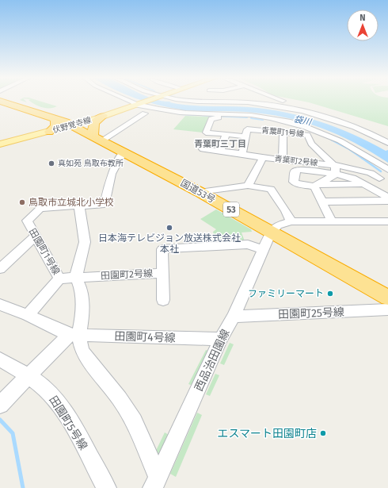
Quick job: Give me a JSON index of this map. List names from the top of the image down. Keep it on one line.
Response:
{"streets":{"highway":["国道53号","53"],"main road":["伏野覚寺線"],"street":["青葉町1号線","青葉町2号線","田園町1号線","田園町2号線","田園町25号線","田園町4号線","西品治田園線","田園町5号線"]},"crossings":[["伏野覚寺線","国道53号"],["青葉町1号線","青葉町2号線"],["国道53号","田園町1号線"],["国道53号","西品治田園線"],["田園町1号線","田園町2号線"],["田園町2号線","西品治田園線"],["田園町25号線","西品治田園線"],["田園町4号線","西品治田園線"]],"districts":["青葉町三丁目"],"water":["袋川"],"places":["真如苑 鳥取布教所","鳥取市立城北小学校","日本海テレビジョン放送株式会社 本社","ファミリーマート","エスマート田園町店"],"north":"top"}
